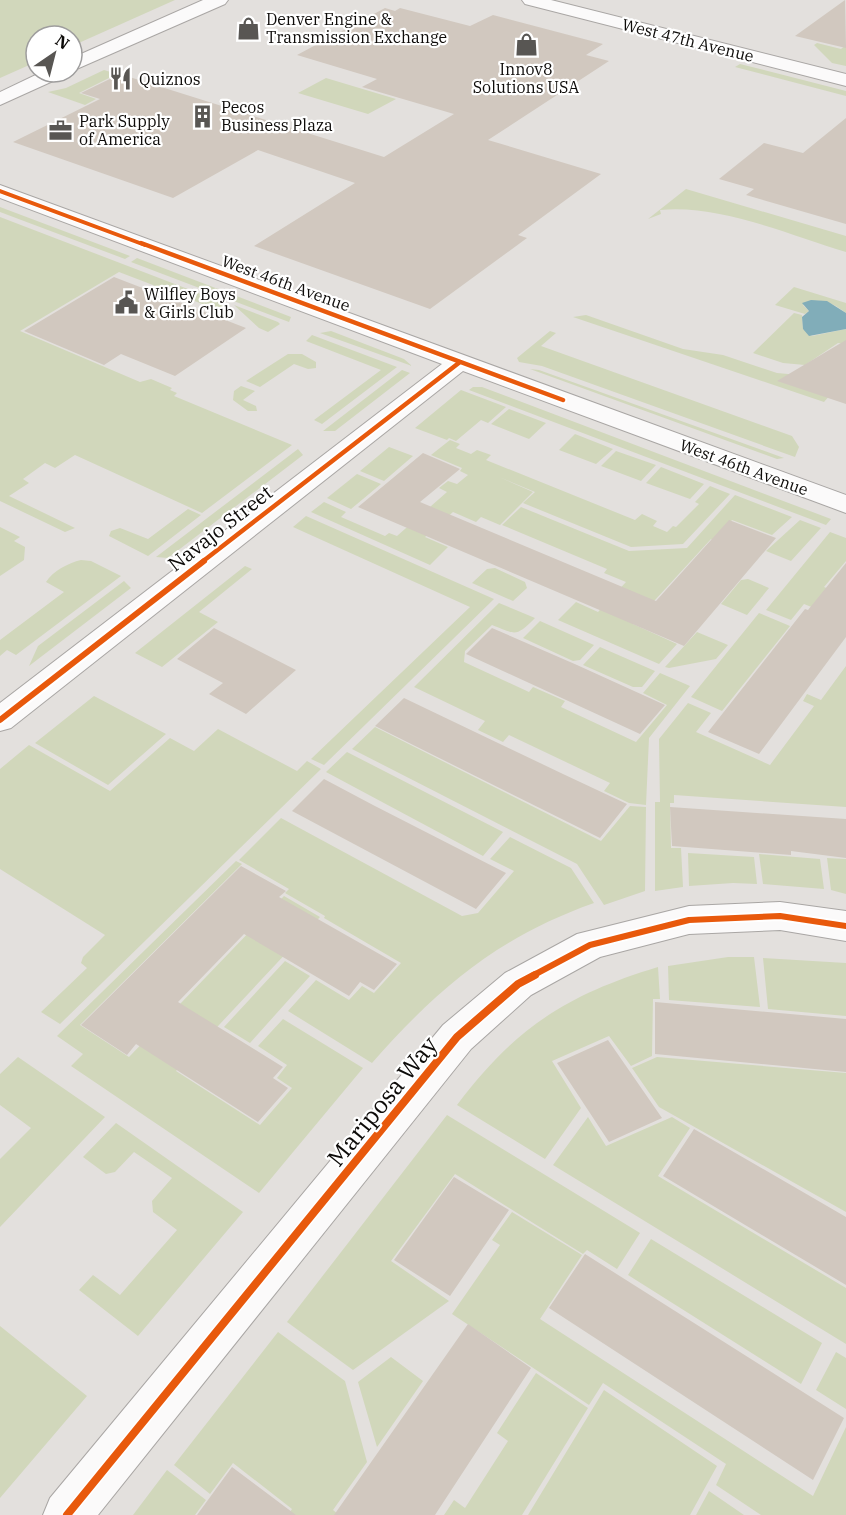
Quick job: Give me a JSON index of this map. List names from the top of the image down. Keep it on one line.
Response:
{"streets":{"street":["West 47th Avenue","West 46th Avenue","Navajo Street","Mariposa Way"]},"crossings":[["West 46th Avenue","Navajo Street"]],"places":{"shop":["Denver Engine & Transmission Exchange","Innov8 Solutions USA"],"restaurant":["Quiznos"],"building":["Pecos Business Plaza"],"office":["Park Supply of America"],"public building":["Wilfley Boys & Girls Club"]},"north":"top right"}
